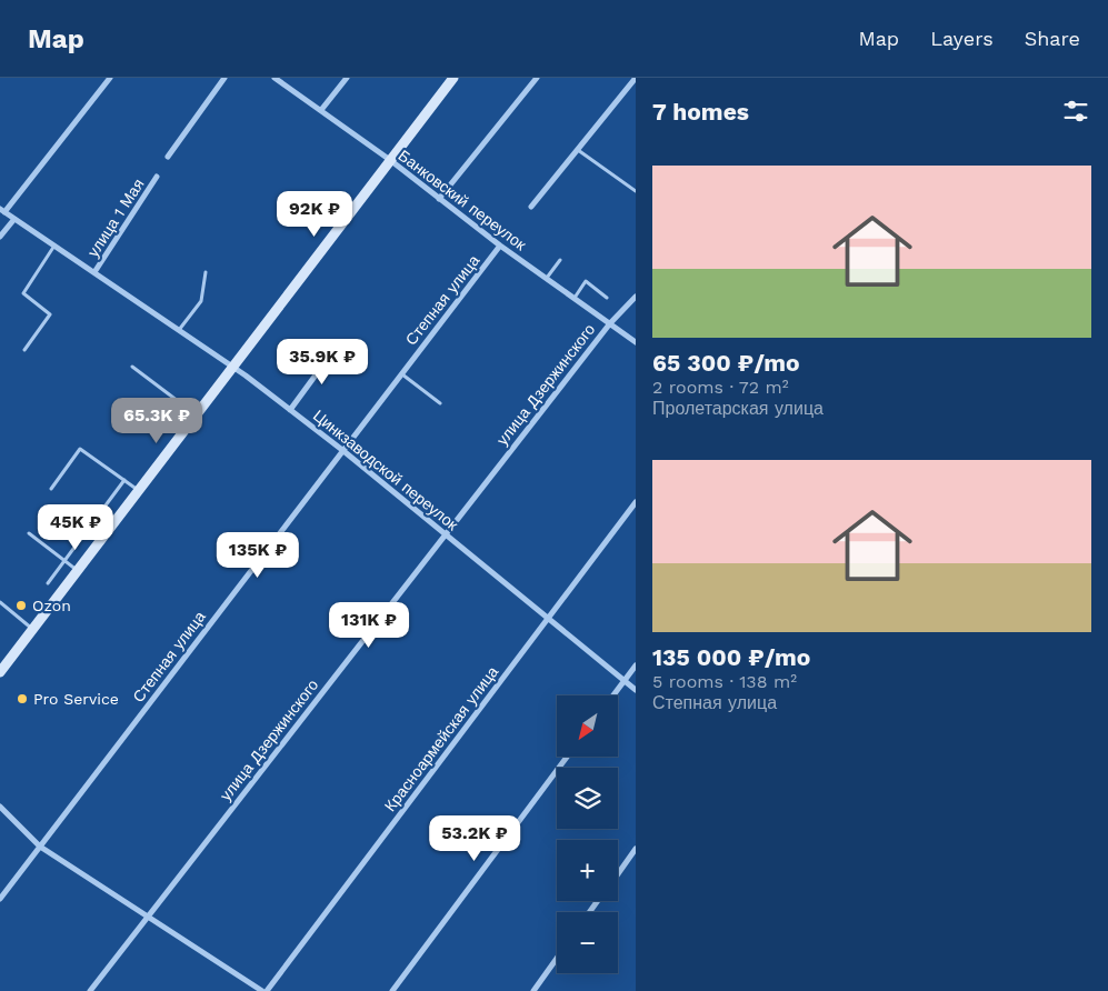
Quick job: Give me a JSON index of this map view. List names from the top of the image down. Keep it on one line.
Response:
{"streets":{"street":["Банковский переулок","улица 1 Мая","Степная улица","улица Дзержинского","Цинкзаводской переулок","Красноармейская улица"]},"crossings":[["Банковский переулок","Степная улица"],["Банковский переулок","улица Дзержинского"],["улица 1 Мая","Цинкзаводской переулок"],["Степная улица","Цинкзаводской переулок"],["улица Дзержинского","Цинкзаводской переулок"],["Цинкзаводской переулок","Красноармейская улица"]],"places":["Ozon","Pro Service"],"north":"bottom left","page":{"header":"Map","nav":["Map","Layers","Share"],"heading":"7 homes","list":[{"name":"65 300 ₽/mo","note":"2 rooms · 72 m² · Пролетарская улица"},{"name":"135 000 ₽/mo","note":"5 rooms · 138 m² · Степная улица"}],"price":["92K ₽","35.9K ₽","65.3K ₽","45K ₽","135K ₽","131K ₽","53.2K ₽"],"map_buttons":["+","−"]}}
